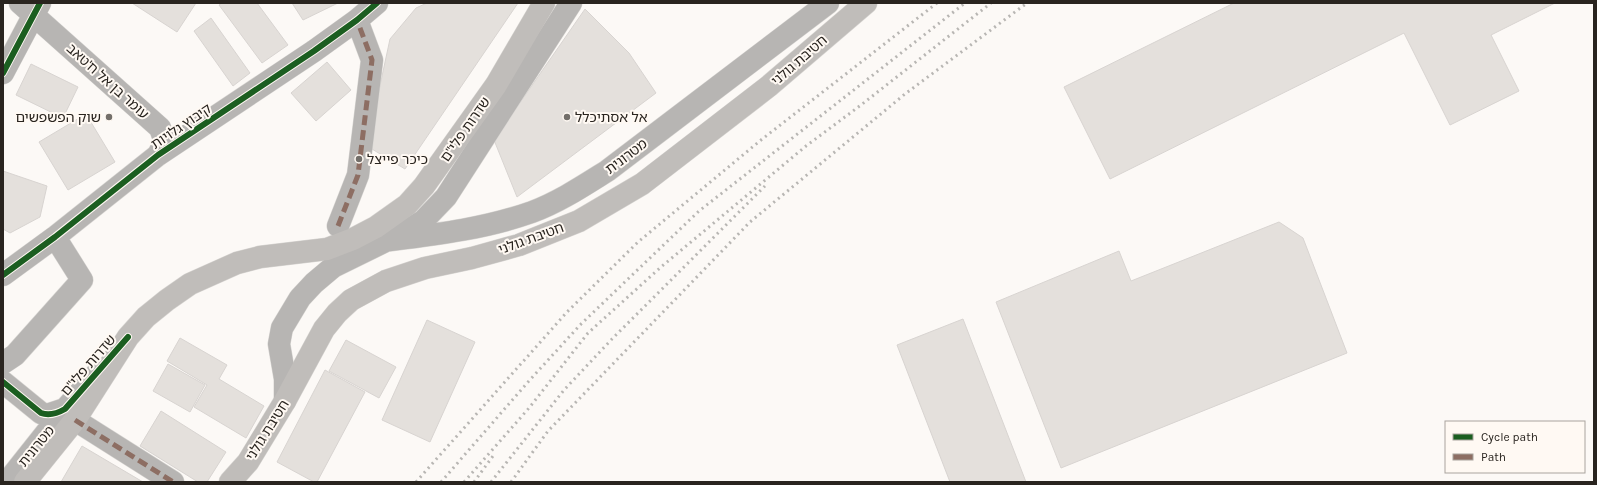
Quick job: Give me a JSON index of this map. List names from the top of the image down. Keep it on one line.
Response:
{"streets":{"highway":["חטיבת גולני","שדרות פלי\"ם"],"street":["עומר בן אל ח'טאב","קיבוץ גלויות","מטרונית"]},"crossings":[["חטיבת גולני","מטרונית"],["עומר בן אל ח'טאב","קיבוץ גלויות"],["שדרות פלי\"ם","מטרונית"]],"places":["שוק הפשפשים","אל אסתיכלל","כיכר פייצל"],"legend":["Cycle path","Path"]}
